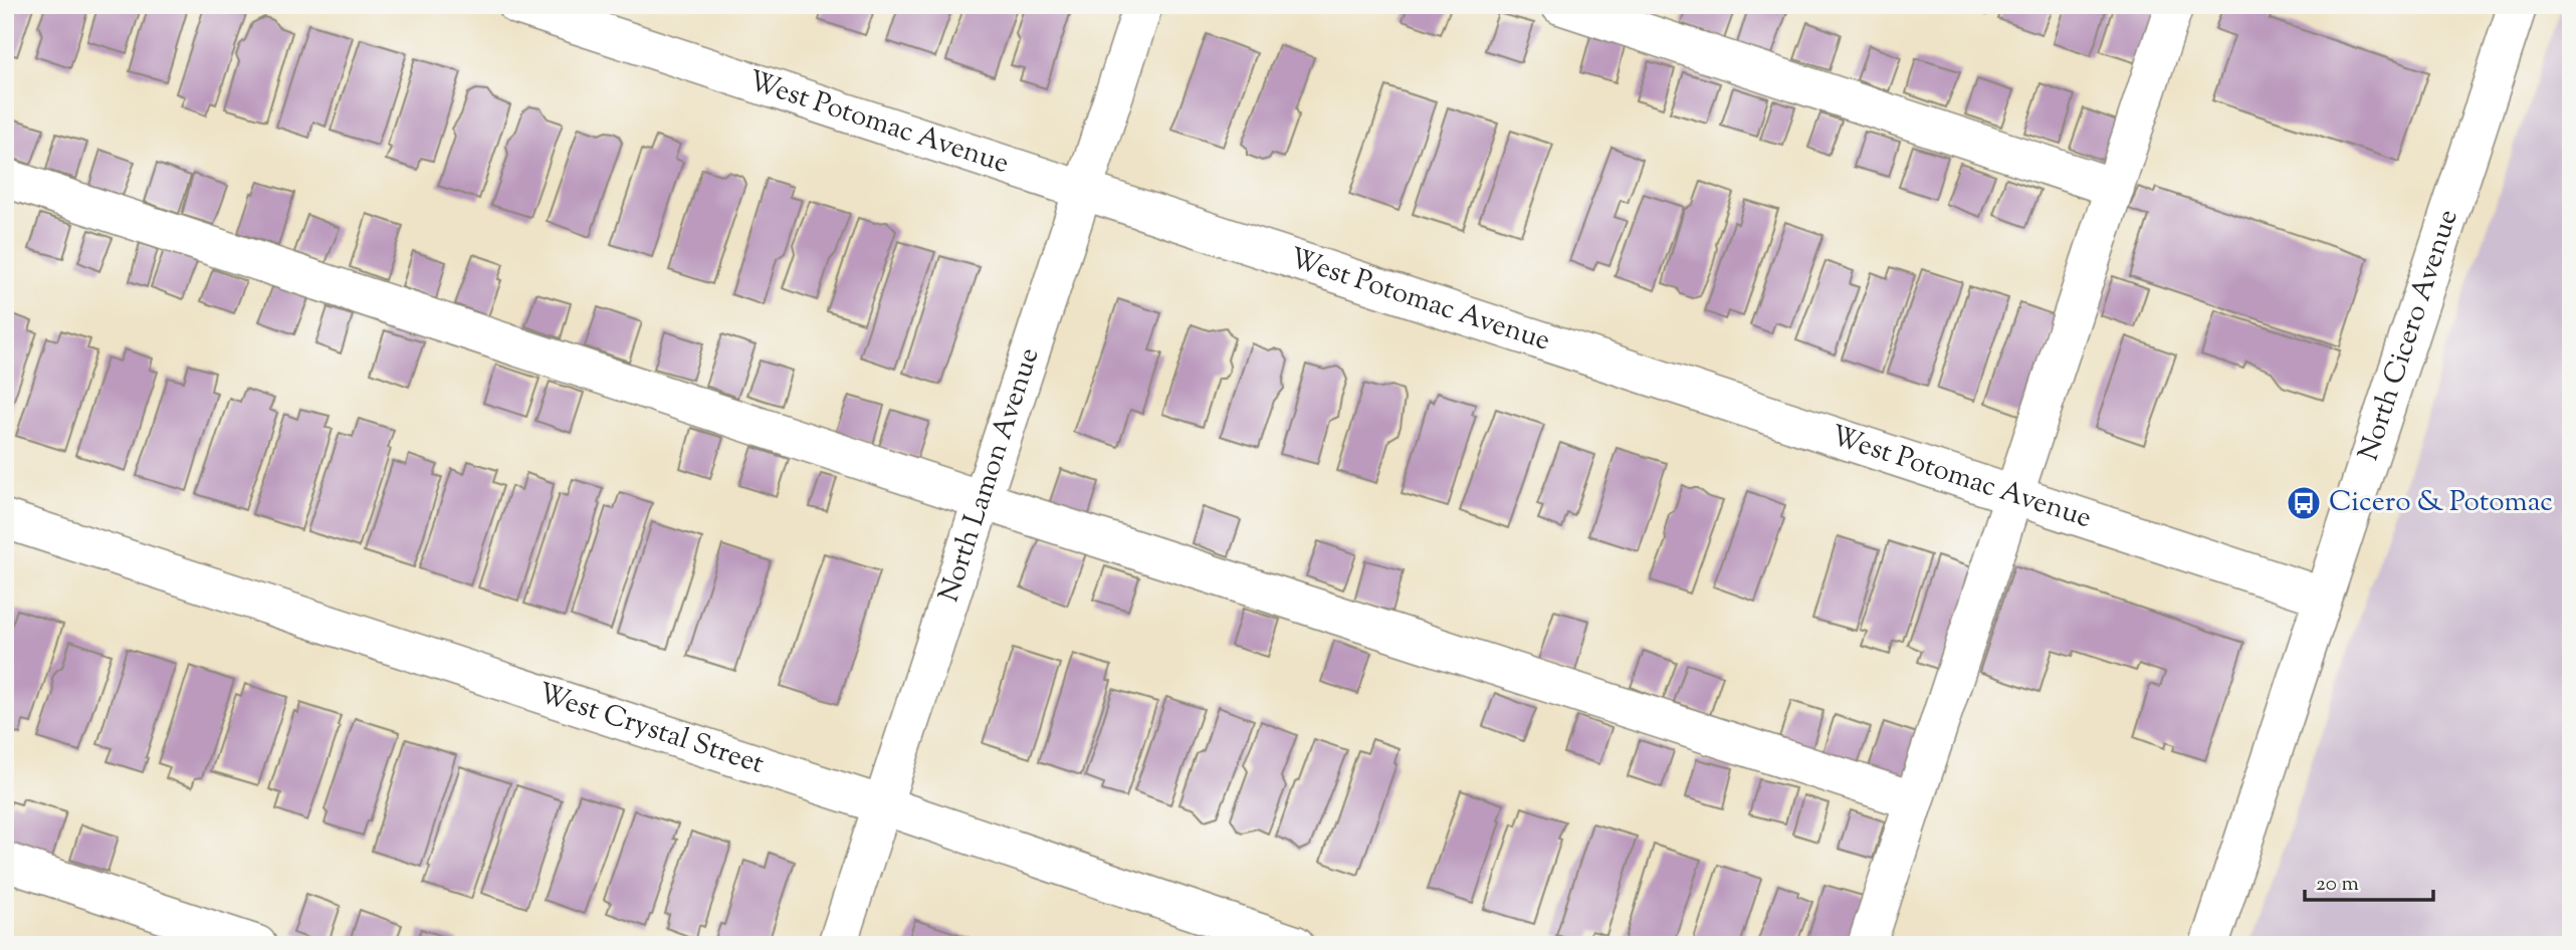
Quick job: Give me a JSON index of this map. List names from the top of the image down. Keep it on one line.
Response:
{"streets":{"street":["West Potomac Avenue","North Cicero Avenue","North Lamon Avenue","West Crystal Street"]},"crossings":[["West Potomac Avenue","North Cicero Avenue"],["West Potomac Avenue","North Lamon Avenue"],["North Lamon Avenue","West Crystal Street"]],"places":{"bus stop":["Cicero & Potomac"]},"scale_bar":"20 m"}
